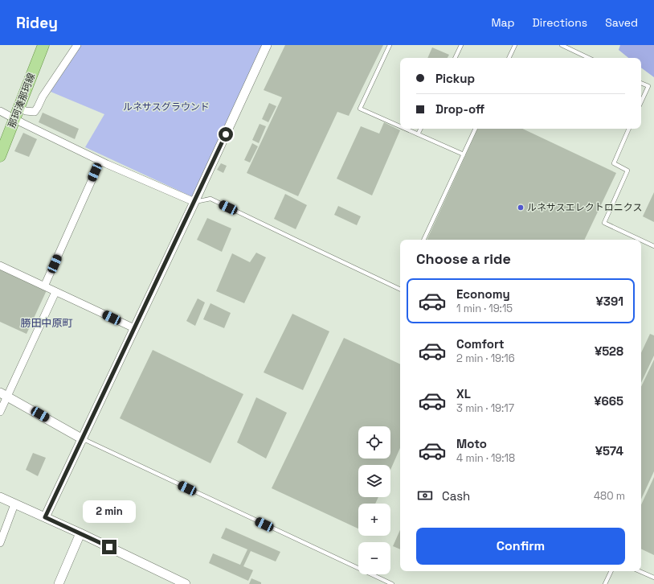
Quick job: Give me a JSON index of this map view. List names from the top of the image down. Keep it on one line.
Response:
{"streets":{"main road":["那珂湊那珂線"]},"districts":["勝田中原町"],"parks":["ルネサスグラウンド"],"places":["ルネサスエレクトロニクス"],"page":{"header":"Ridey","nav":["Map","Directions","Saved"],"banner":["Pickup","Drop-off"],"heading":"Choose a ride","list":[{"name":"Economy","note":"1 min · 19:15","value":"¥391"},{"name":"Comfort","note":"2 min · 19:16","value":"¥528"},{"name":"XL","note":"3 min · 19:17","value":"¥665"},{"name":"Moto","note":"4 min · 19:18","value":"¥574"}],"map_buttons":["+","−"],"pay":["Cash","480 m"],"bubble":"2 min","buttons":"Confirm"}}
